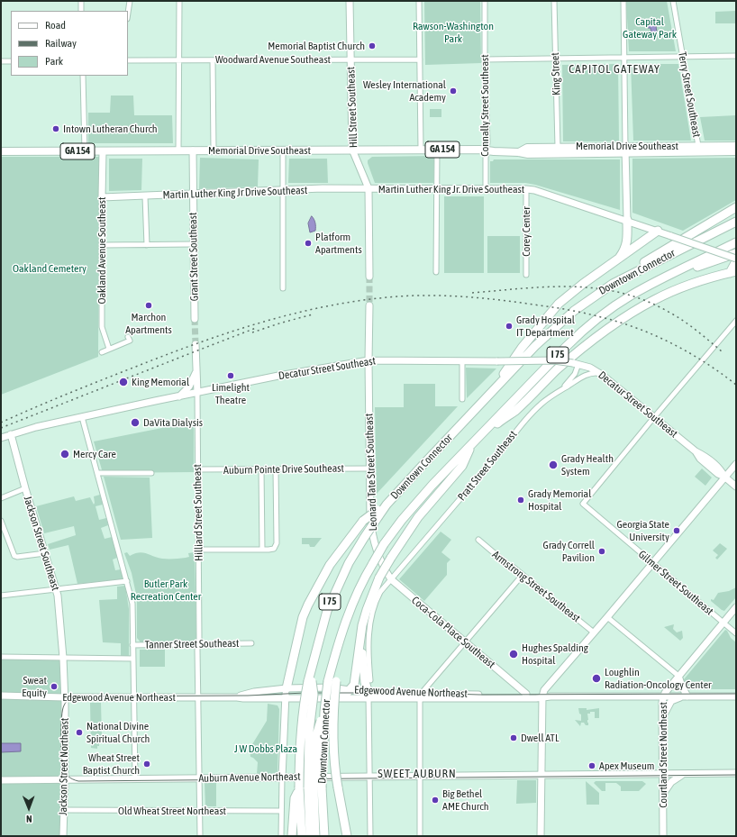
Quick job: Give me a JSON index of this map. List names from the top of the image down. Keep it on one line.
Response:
{"streets":{"highway":["Downtown Connector","I 75"],"main road":["Hill Street Southeast","Memorial Drive Southeast","GA 154","Martin Luther King Jr. Drive Southeast","Martin Luther King Jr Drive Southeast","Oakland Avenue Southeast","Grant Street Southeast","Decatur Street Southeast","Leonard Tate Street Southeast","Jackson Street Southeast","Coca-Cola Place Southeast","Edgewood Avenue Northeast","Courtland Street Northeast","Jackson Street Northeast","Auburn Avenue Northeast"],"street":["Woodward Avenue Southeast","King Street","Terry Street Southeast","Connally Street Southeast","Corey Center","Pratt Street Southeast","Auburn Pointe Drive Southeast","Hilliard Street Southeast","Gilmer Street Southeast","Armstrong Street Southeast","Tanner Street Southeast","Old Wheat Street Northeast"]},"crossings":[["Woodward Avenue Southeast","Hill Street Southeast"],["King Street","Memorial Drive Southeast"],["Terry Street Southeast","Memorial Drive Southeast"],["Connally Street Southeast","Memorial Drive Southeast"],["Connally Street Southeast","Martin Luther King Jr. Drive Southeast"],["Hill Street Southeast","Memorial Drive Southeast"],["Hill Street Southeast","Martin Luther King Jr. Drive Southeast"],["Hill Street Southeast","Martin Luther King Jr Drive Southeast"],["Memorial Drive Southeast","Oakland Avenue Southeast"],["Memorial Drive Southeast","Grant Street Southeast"],["Martin Luther King Jr. Drive Southeast","Martin Luther King Jr Drive Southeast"],["Martin Luther King Jr. Drive Southeast","Corey Center"],["Martin Luther King Jr Drive Southeast","Oakland Avenue Southeast"],["Martin Luther King Jr Drive Southeast","Grant Street Southeast"],["Decatur Street Southeast","Pratt Street Southeast"],["Decatur Street Southeast","Leonard Tate Street Southeast"],["Decatur Street Southeast","Hilliard Street Southeast"],["Decatur Street Southeast","Jackson Street Southeast"],["Decatur Street Southeast","Gilmer Street Southeast"],["Pratt Street Southeast","Leonard Tate Street Southeast"],["Pratt Street Southeast","Coca-Cola Place Southeast"],["Auburn Pointe Drive Southeast","Leonard Tate Street Southeast"],["Auburn Pointe Drive Southeast","Hilliard Street Southeast"],["Leonard Tate Street Southeast","Coca-Cola Place Southeast"],["Hilliard Street Southeast","Tanner Street Southeast"],["Hilliard Street Southeast","Edgewood Avenue Northeast"],["Hilliard Street Southeast","Auburn Avenue Northeast"],["Hilliard Street Southeast","Old Wheat Street Northeast"],["Jackson Street Southeast","Edgewood Avenue Northeast"],["Jackson Street Southeast","Jackson Street Northeast"],["Coca-Cola Place Southeast","Edgewood Avenue Northeast"],["Edgewood Avenue Northeast","Courtland Street Northeast"],["Edgewood Avenue Northeast","Jackson Street Northeast"],["Courtland Street Northeast","Auburn Avenue Northeast"],["Jackson Street Northeast","Auburn Avenue Northeast"],["Jackson Street Northeast","Old Wheat Street Northeast"]],"districts":["CAPITOL GATEWAY","SWEET AUBURN"],"parks":["Capital Gateway Park","Rawson-Washington Park","Oakland Cemetery","Butler Park Recreation Center","J W Dobbs Plaza"],"places":["Memorial Baptist Church","Wesley International Academy","Intown Lutheran Church","Platform Apartments","Marchon Apartments","Grady Hospital IT Department","Limelight Theatre","King Memorial","DaVita Dialysis","Mercy Care","Grady Health System","Grady Memorial Hospital","Georgia State University","Grady Correll Pavilion","Hughes Spalding Hospital","Loughlin Radiation-Oncology Center","Sweat Equity","National Divine Spiritual Church","Dwell ATL","Wheat Street Baptist Church","Apex Museum","Big Bethel AME Church"],"legend":["Road","Railway","Park"],"north":"bottom"}
